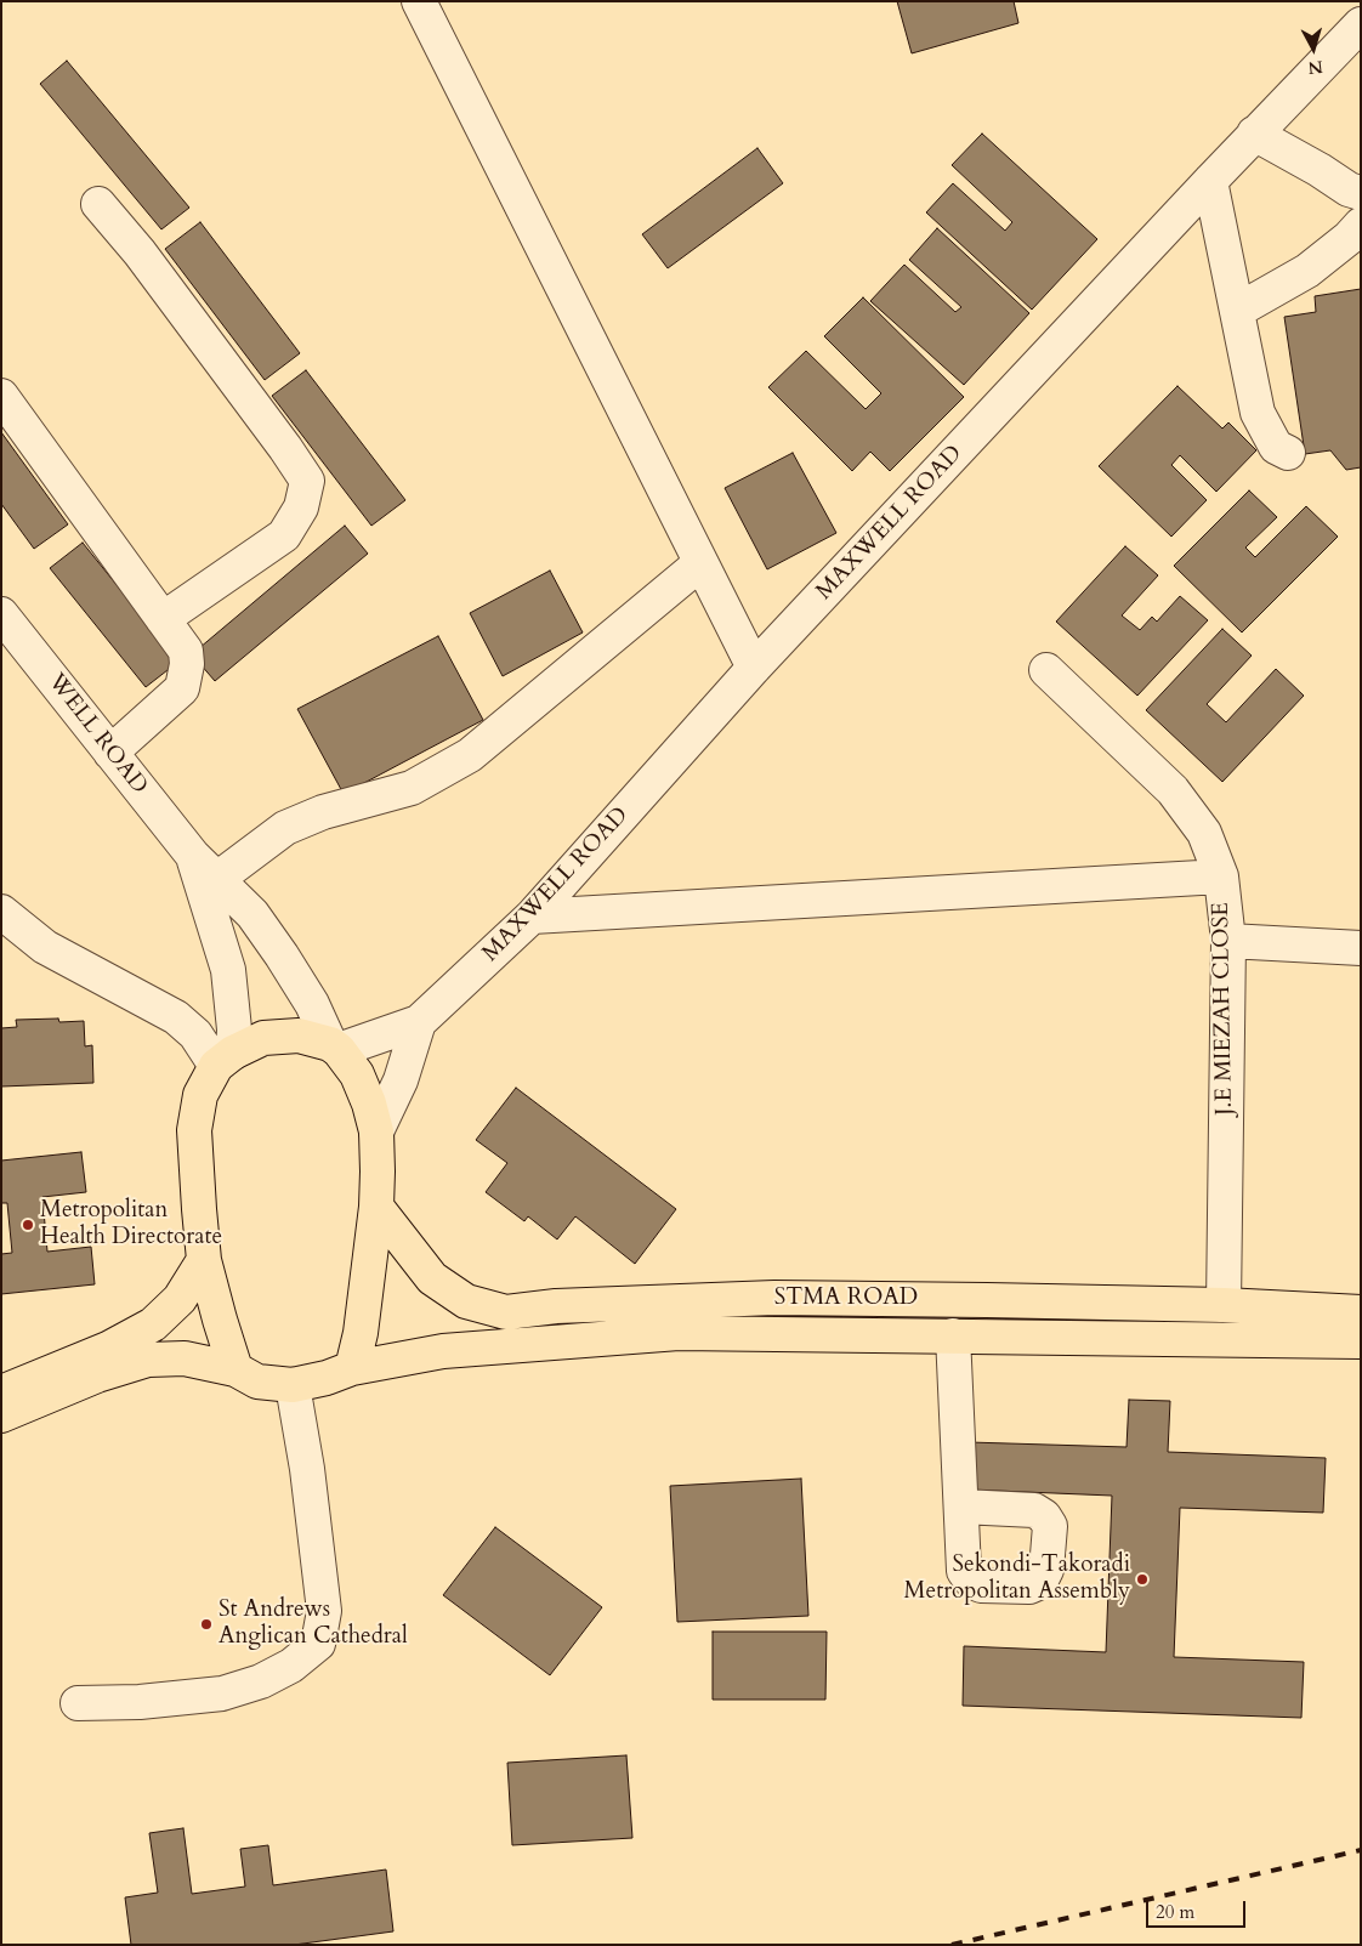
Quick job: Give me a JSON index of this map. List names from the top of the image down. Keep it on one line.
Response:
{"streets":{"main road":["STMA ROAD"],"street":["MAXWELL ROAD","WELL ROAD","J.E MIEZAH CLOSE"]},"crossings":[["MAXWELL ROAD","WELL ROAD"],["J.E MIEZAH CLOSE","STMA ROAD"]],"places":["Metropolitan Health Directorate","Sekondi-Takoradi Metropolitan Assembly","St Andrews Anglican Cathedral"],"scale_bar":"20 m","north":"bottom"}
